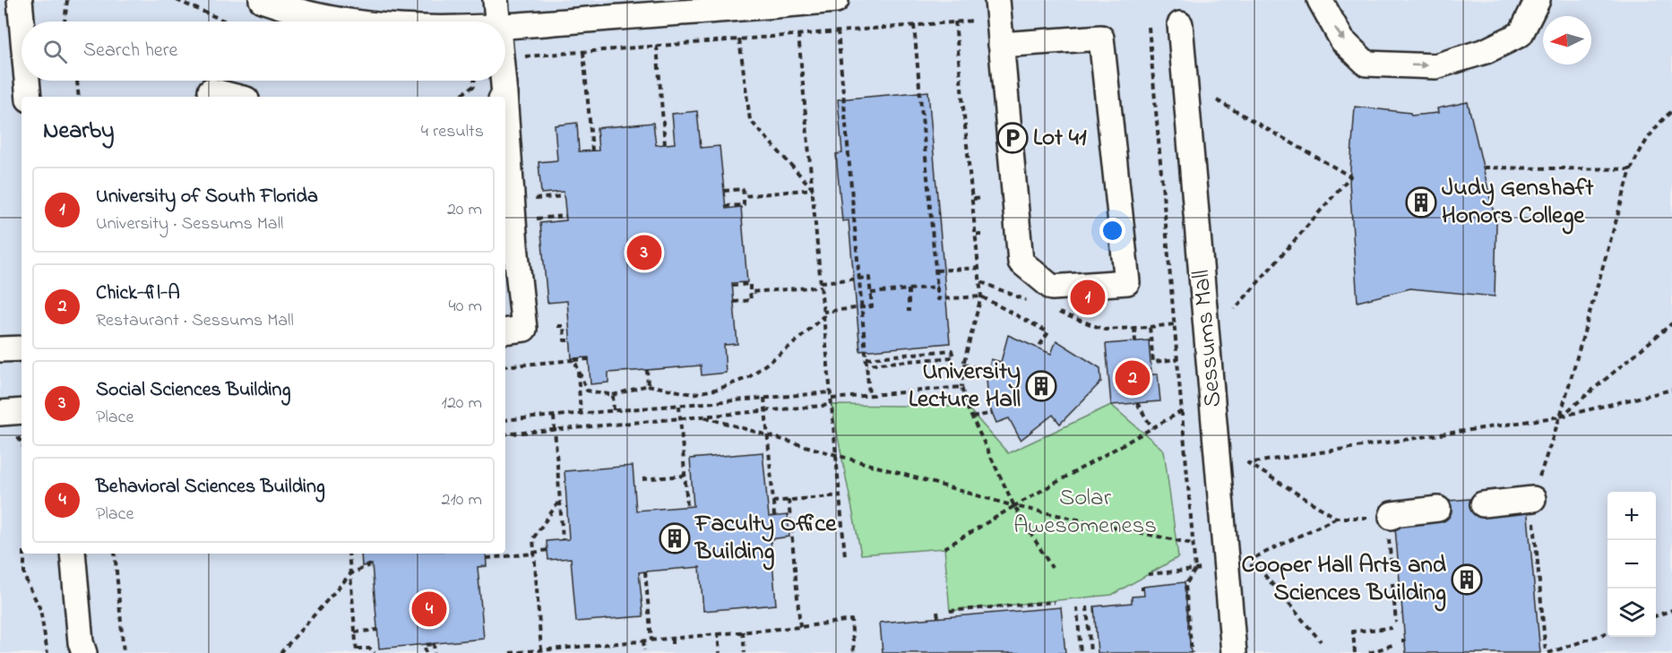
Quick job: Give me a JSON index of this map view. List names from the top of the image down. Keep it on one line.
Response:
{"streets":{"street":["Sessums Mall"]},"parks":["Solar Awesomeness"],"places":{"parking":["Lot 41"],"building":["Judy Genshaft Honors College","University Lecture Hall","Faculty Office Building","Cooper Hall Arts and Sciences Building"]},"north":"left","page":{"search":"Search here","heading":["Nearby","4 results"],"list":[{"mark":"1","name":"University of South Florida","note":"University · Sessums Mall","value":"20 m"},{"mark":"2","name":"Chick-fil-A","note":"Restaurant · Sessums Mall","value":"40 m"},{"mark":"3","name":"Social Sciences Building","note":"Place","value":"120 m"},{"mark":"4","name":"Behavioral Sciences Building","note":"Place","value":"210 m"}],"pins":["3","1","2","4"],"map_buttons":["+","−"]}}
